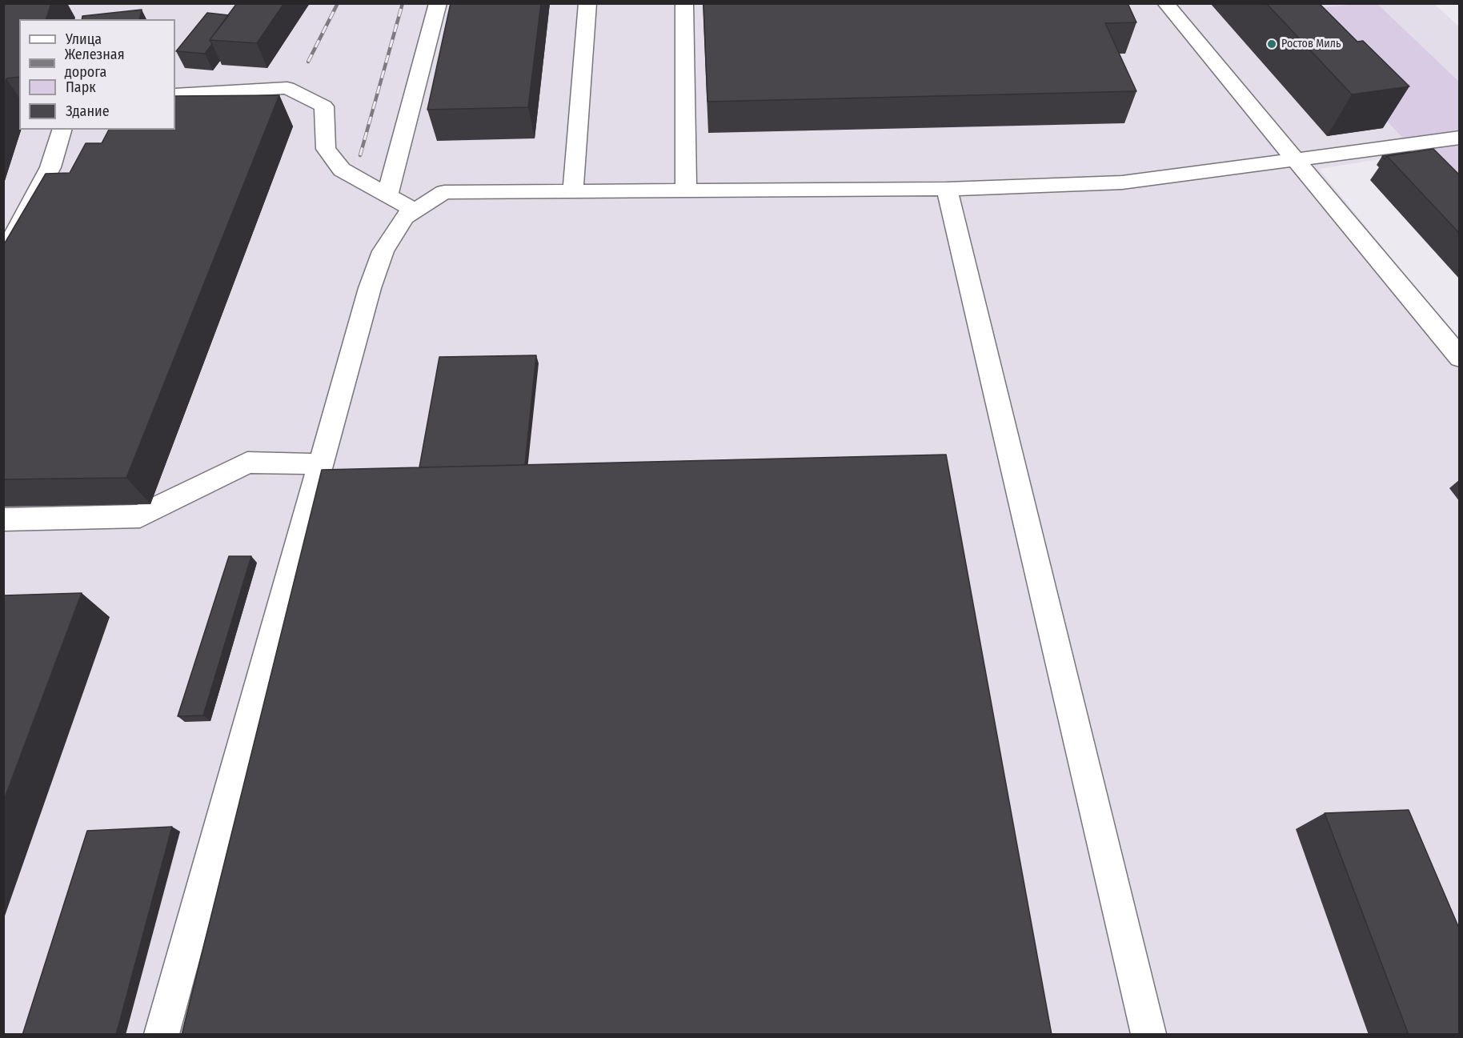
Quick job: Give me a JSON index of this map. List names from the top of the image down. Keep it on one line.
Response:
{"places":["Ростов Миль"],"legend":["Улица","Железная дорога","Парк","Здание"]}
